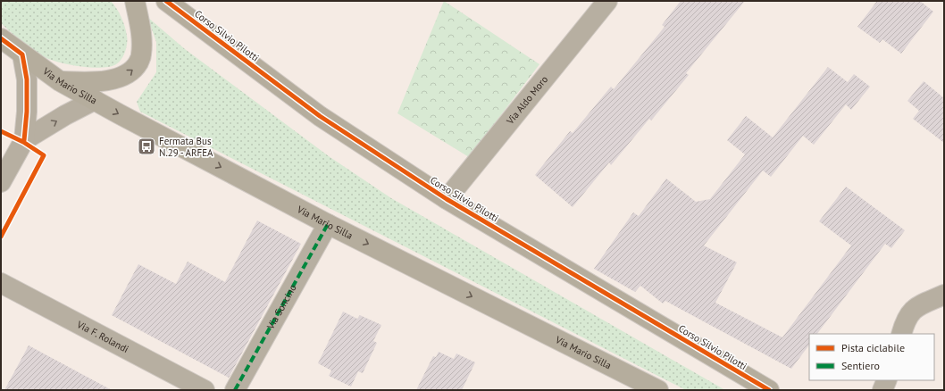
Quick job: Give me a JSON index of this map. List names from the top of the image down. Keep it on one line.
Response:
{"streets":{"street":["Corso Silvio Pilotti","Via Mario Silla","Via Aldo Moro","Via Soncino","Via F. Rolandi"]},"crossings":[["Corso Silvio Pilotti","Via Aldo Moro"],["Via Mario Silla","Via Soncino"]],"one_way":["Via Mario Silla"],"places":{"bus stop":["Fermata Bus N.29 - ARFEA"]},"legend":["Pista ciclabile","Sentiero"]}
